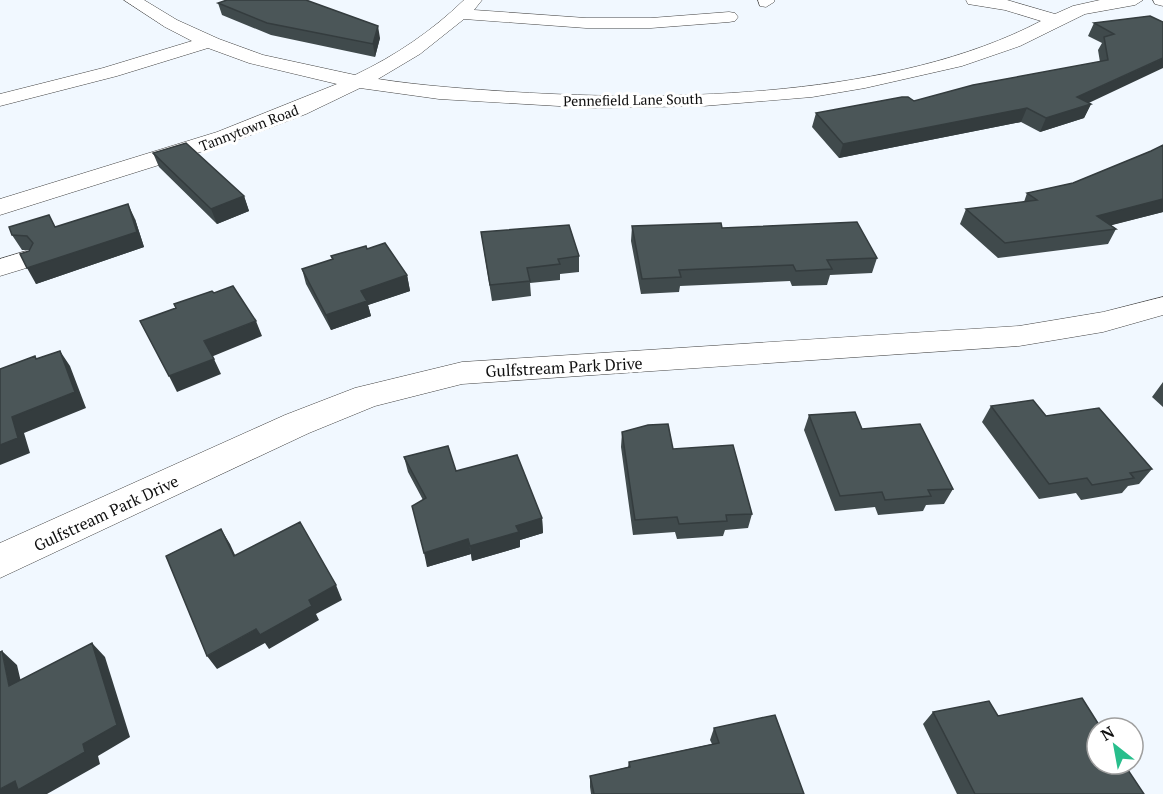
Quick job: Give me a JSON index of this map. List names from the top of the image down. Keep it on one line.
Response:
{"streets":{"street":["Pennefield Lane South","Tannytown Road","Gulfstream Park Drive"]},"crossings":[["Pennefield Lane South","Tannytown Road"]],"north":"top left"}
